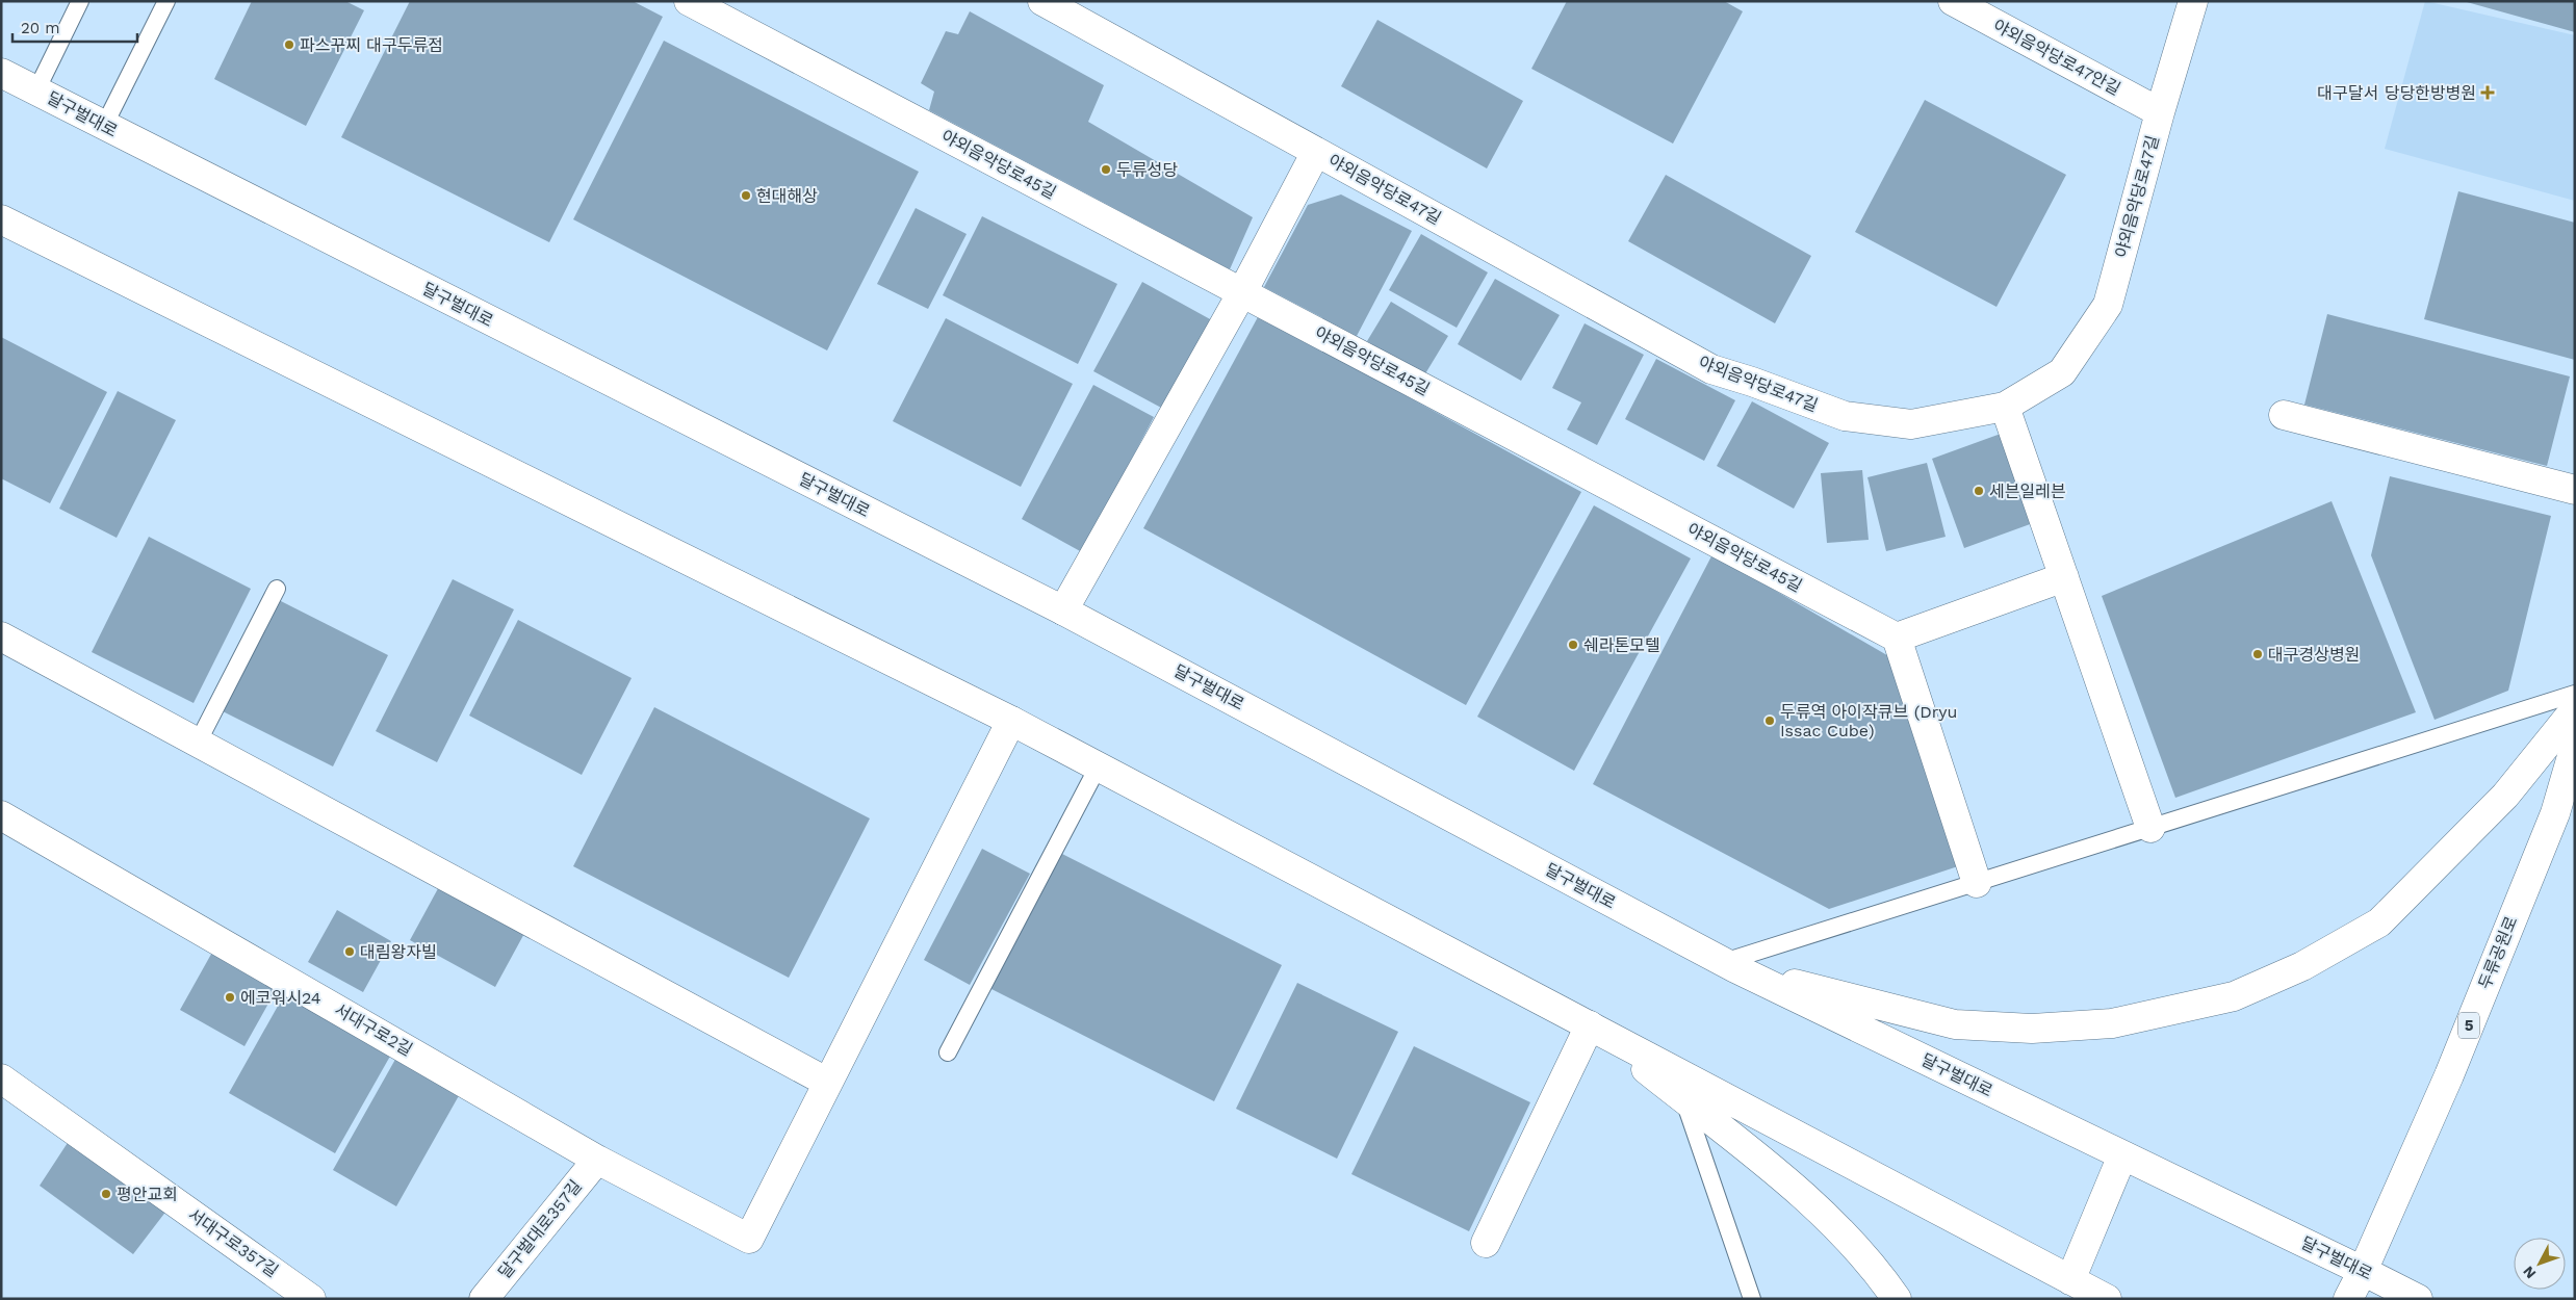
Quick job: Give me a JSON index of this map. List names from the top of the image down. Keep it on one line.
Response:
{"streets":{"street":["야외음악당로47안길","달구벌대로","야외음악당로45길","야외음악당로47길","두류공원로","5","서대구로2길","달구벌대로357길","서대구로357길"]},"crossings":[["야외음악당로47안길","야외음악당로47길"],["달구벌대로","두류공원로"],["서대구로2길","달구벌대로357길"]],"places":{"other":["파스꾸찌 대구두류점","두류성당","현대해상","세븐일레븐","쉐라톤모텔","대구경상병원","두류역 아이작큐브 (Dryu Issac Cube)","대림왕자빌","에코워시24","평안교회"],"health":["대구달서 당당한방병원"]},"scale_bar":"20 m","north":"bottom left"}
